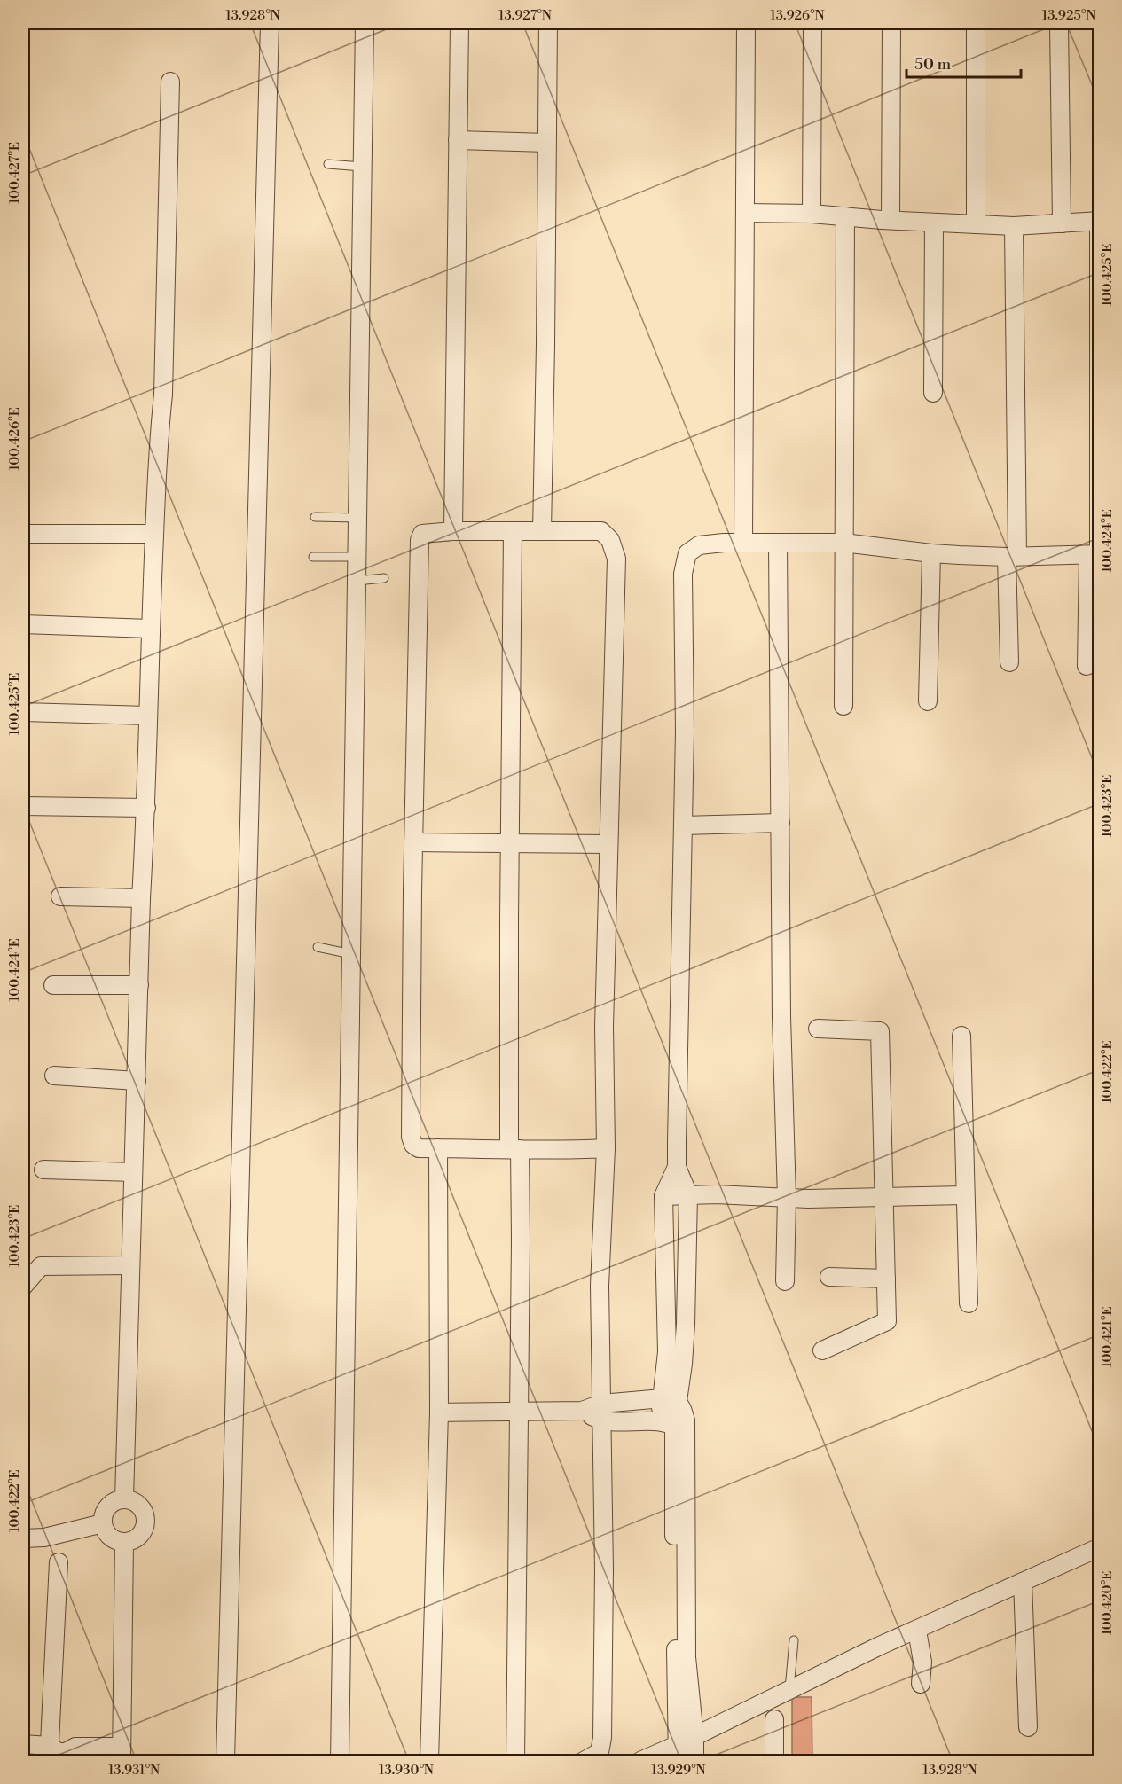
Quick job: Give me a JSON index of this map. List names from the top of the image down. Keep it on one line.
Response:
{"scale_bar":"50 m","coordinates":["13.928°N","13.927°N","13.926°N","13.925°N","100.427°E","100.425°E","100.426°E","100.424°E","100.423°E","100.422°E","100.421°E","100.420°E","13.931°N","13.930°N","13.929°N"]}
